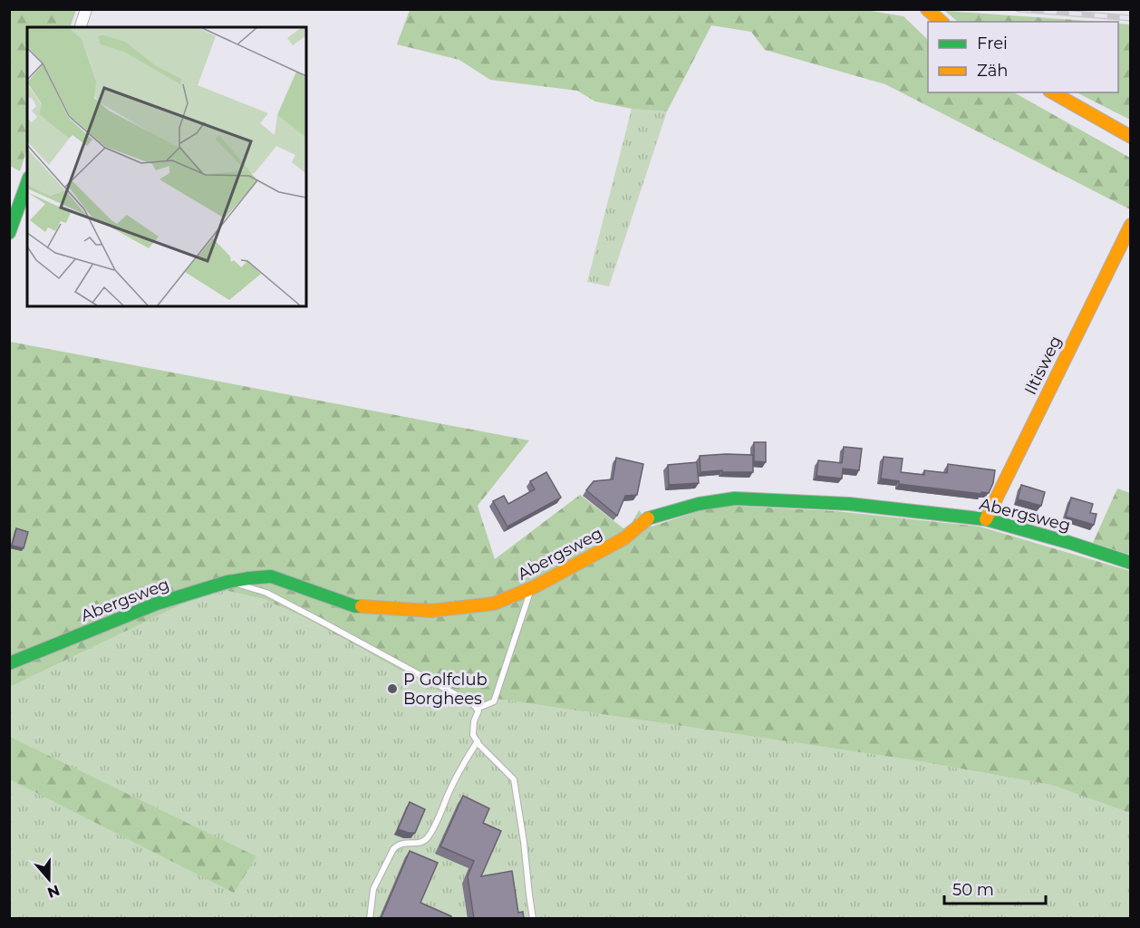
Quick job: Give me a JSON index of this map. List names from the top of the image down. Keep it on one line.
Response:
{"streets":{"street":["Iltisweg","Abergsweg"]},"crossings":[["Iltisweg","Abergsweg"]],"places":["P Golfclub Borghees"],"legend":["Frei","Zäh"],"scale_bar":"50 m","north":"bottom"}
